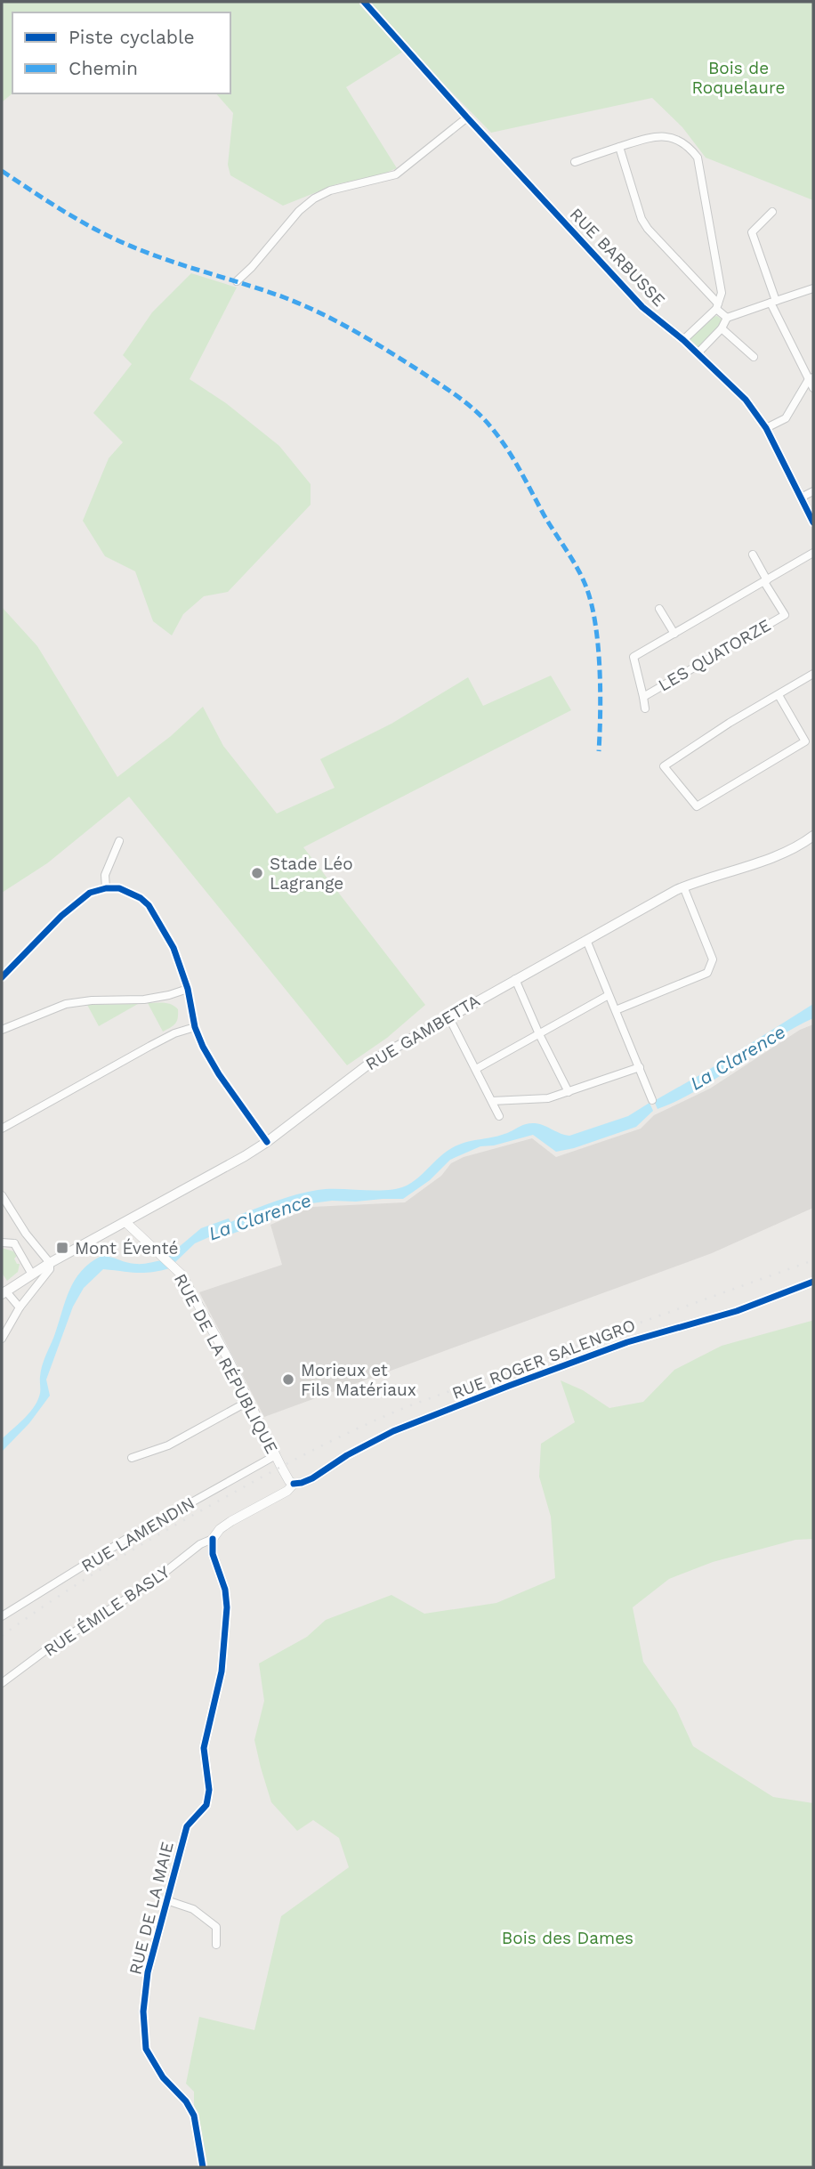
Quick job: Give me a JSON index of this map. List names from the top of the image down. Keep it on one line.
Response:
{"streets":{"main road":["RUE GAMBETTA"],"street":["RUE BARBUSSE","LES QUATORZE","RUE ROGER SALENGRO","RUE DE LA RÉPUBLIQUE","RUE LAMENDIN","RUE ÉMILE BASLY","RUE DE LA MAIE"]},"crossings":[["RUE GAMBETTA","RUE DE LA RÉPUBLIQUE"],["RUE ROGER SALENGRO","RUE DE LA RÉPUBLIQUE"],["RUE ROGER SALENGRO","RUE ÉMILE BASLY"],["RUE ROGER SALENGRO","RUE DE LA MAIE"],["RUE DE LA RÉPUBLIQUE","RUE LAMENDIN"],["RUE ÉMILE BASLY","RUE DE LA MAIE"]],"water":["La Clarence"],"parks":["Bois de Roquelaure","Bois des Dames"],"places":{"other":["Stade Léo Lagrange","Morieux et Fils Matériaux"],"transit":["Mont Éventé"]},"legend":["Piste cyclable","Chemin"]}
